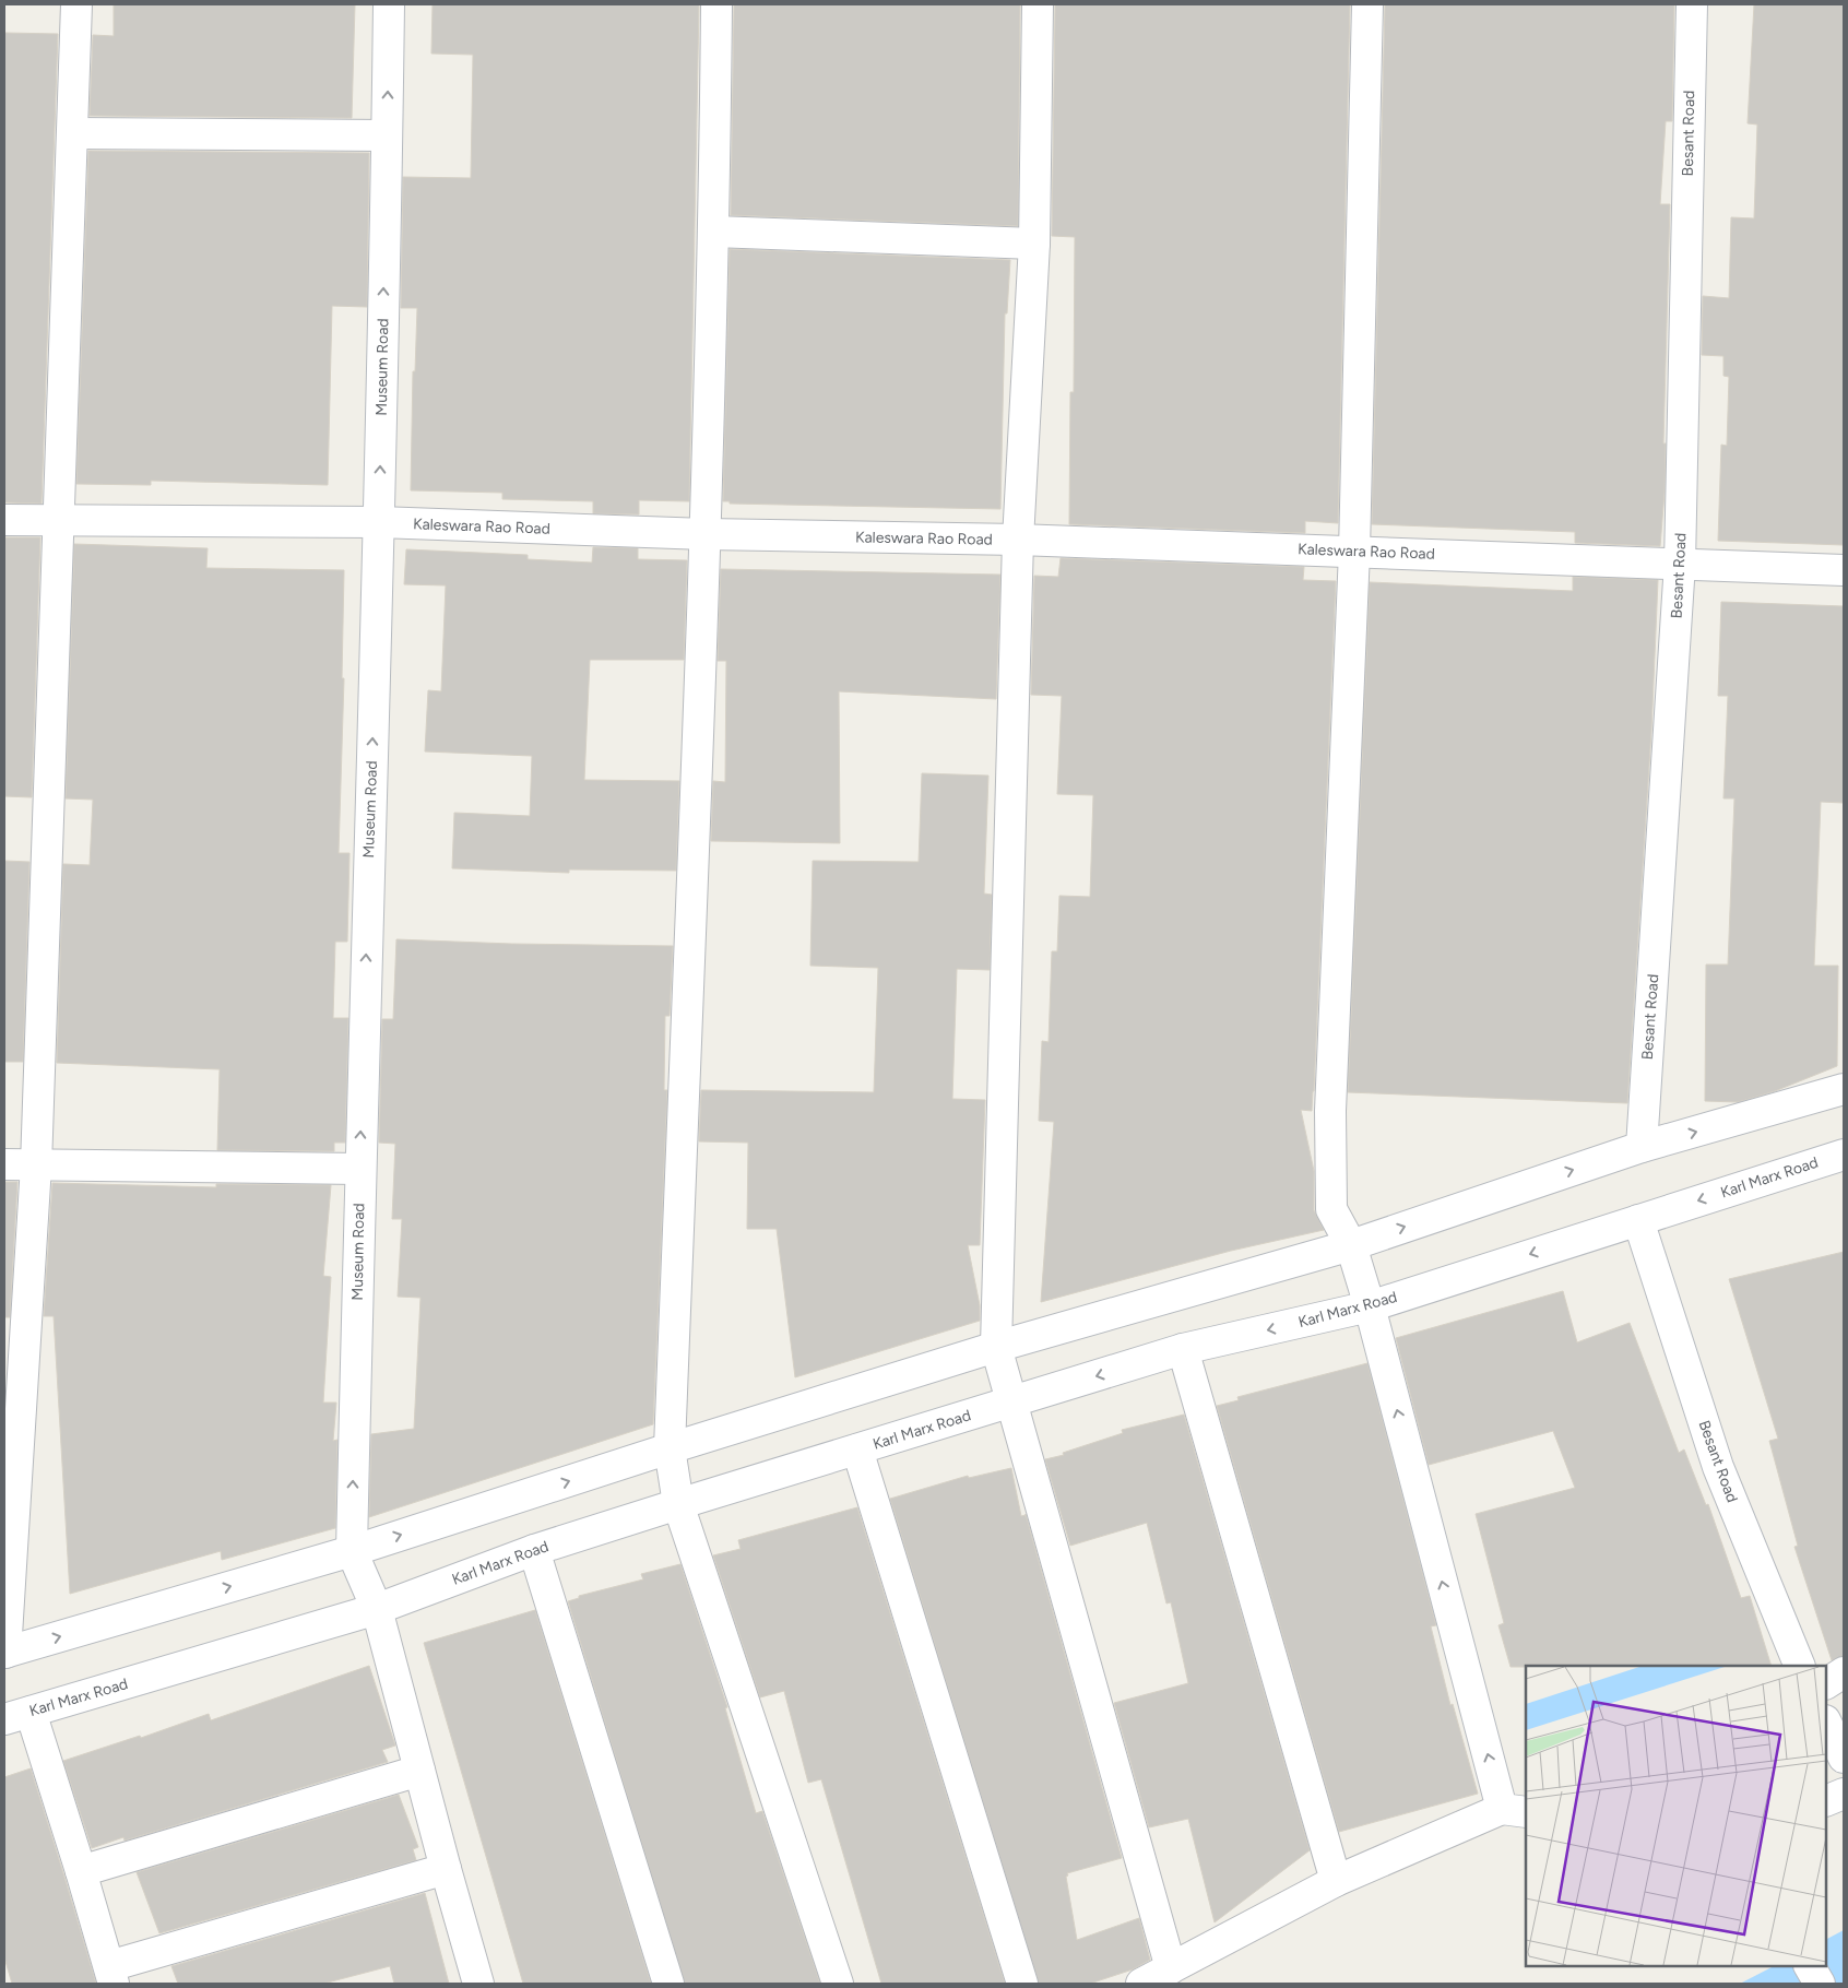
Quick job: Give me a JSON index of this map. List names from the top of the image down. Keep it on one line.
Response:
{"streets":{"street":["Besant Road","Museum Road","Kaleswara Rao Road","Karl Marx Road"]},"crossings":[["Besant Road","Kaleswara Rao Road"],["Besant Road","Karl Marx Road"],["Museum Road","Kaleswara Rao Road"],["Museum Road","Karl Marx Road"]],"one_way":["Museum Road"]}
